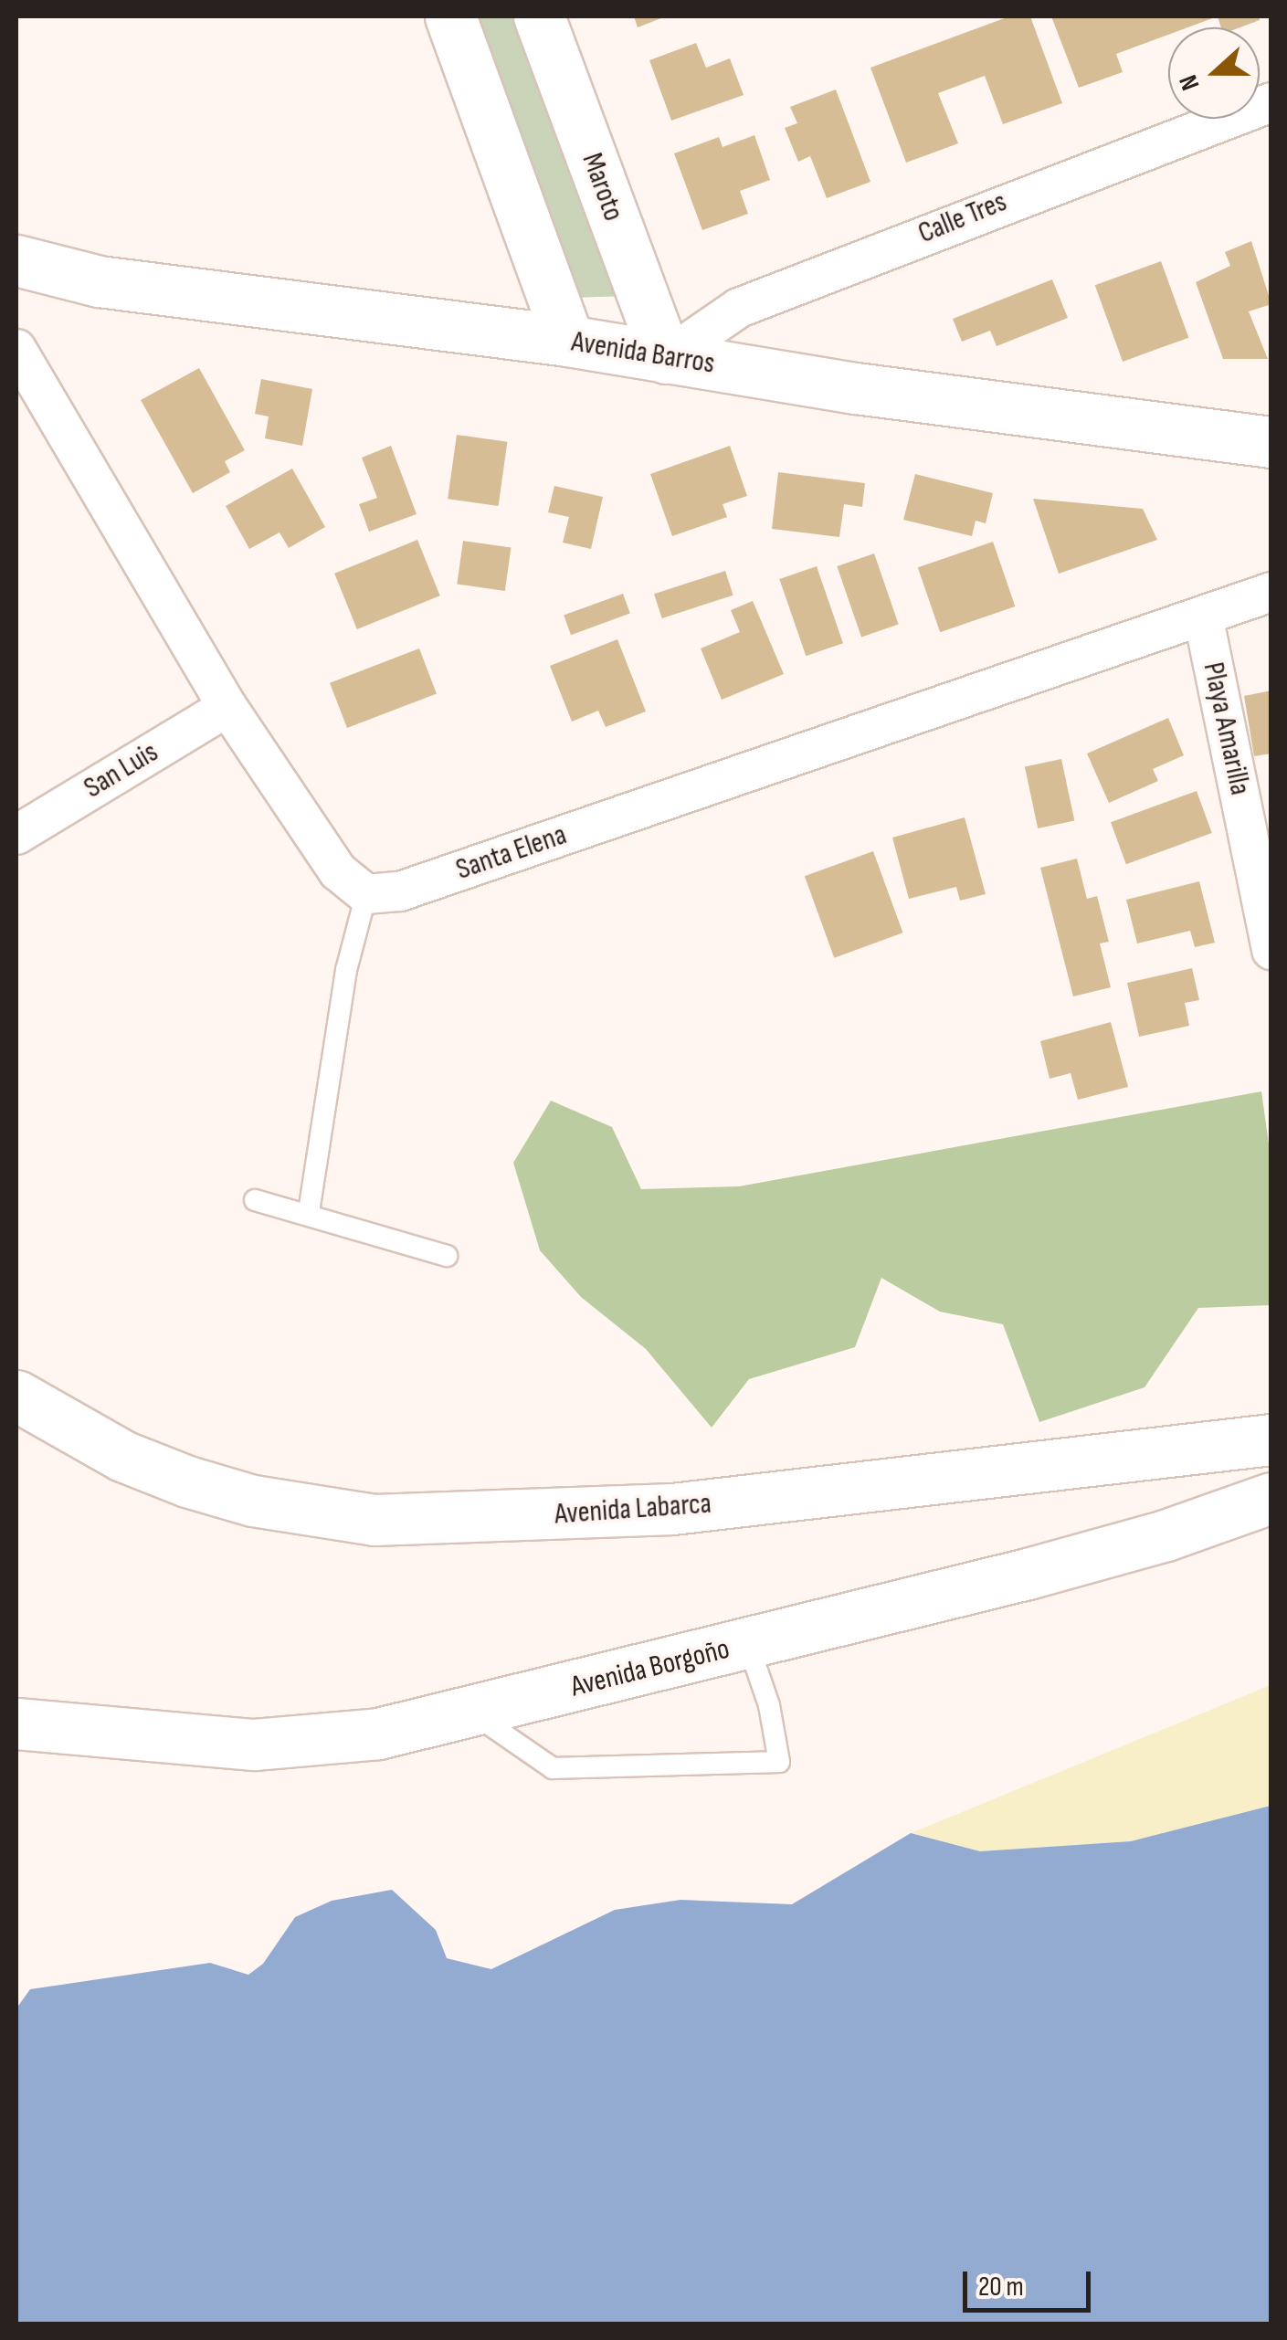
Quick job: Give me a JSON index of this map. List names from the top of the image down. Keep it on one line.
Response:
{"streets":{"street":["Maroto","Calle Tres","Avenida Barros","Playa Amarilla","San Luis","Santa Elena","Avenida Labarca","Avenida Borgoño"]},"crossings":[["Maroto","Calle Tres"],["Maroto","Avenida Barros"],["Calle Tres","Avenida Barros"],["Playa Amarilla","Santa Elena"]],"scale_bar":"20 m","north":"left"}
